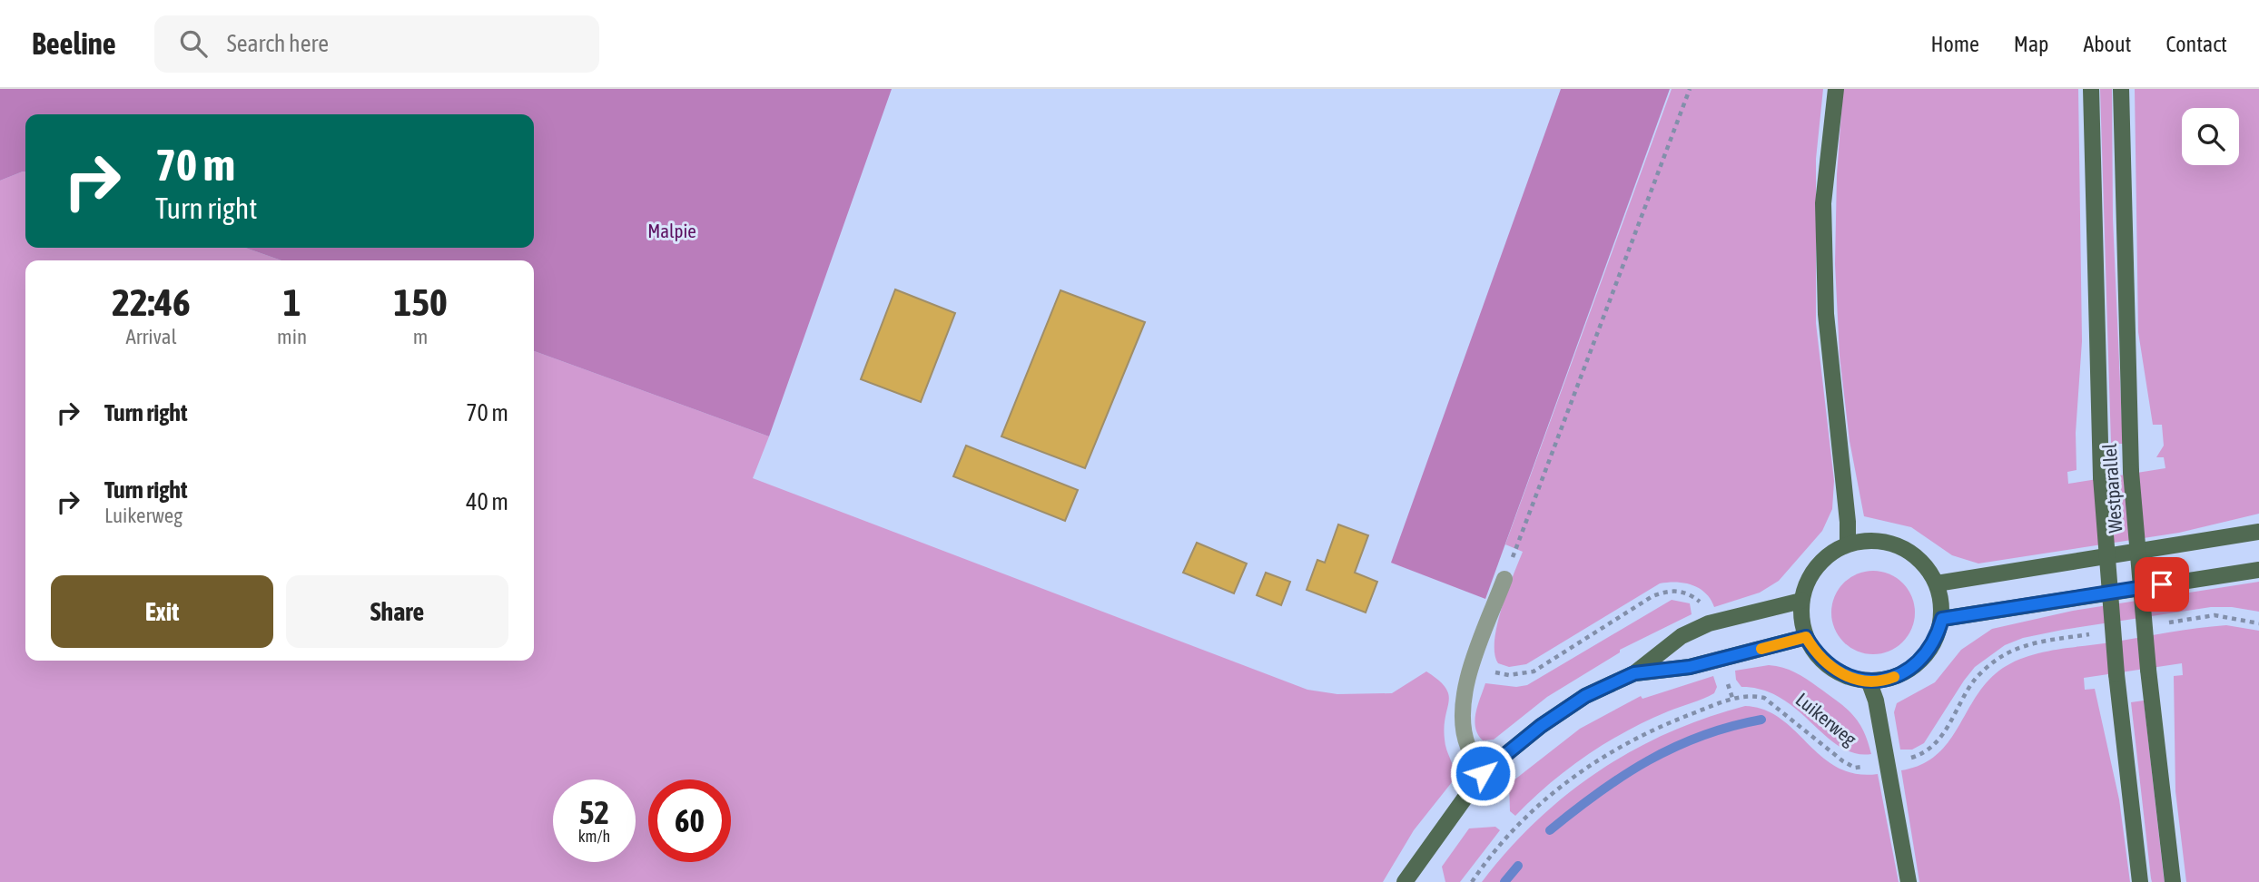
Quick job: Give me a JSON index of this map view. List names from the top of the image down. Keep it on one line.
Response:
{"streets":{"main road":["Westparallel"],"path":["Luikerweg"]},"parks":["Malpie"],"page":{"header":"Beeline","search":"Search here","nav":["Home","Map","About","Contact"],"turn":["70 m","Turn right"],"eta":["22:46","Arrival","1","min","150","m"],"list":[{"name":"Turn right","value":"70 m"},{"name":"Turn right","note":"Luikerweg","value":"40 m"}],"buttons":["Exit","Share"],"speed":"52 km/h","limit":"60"}}
